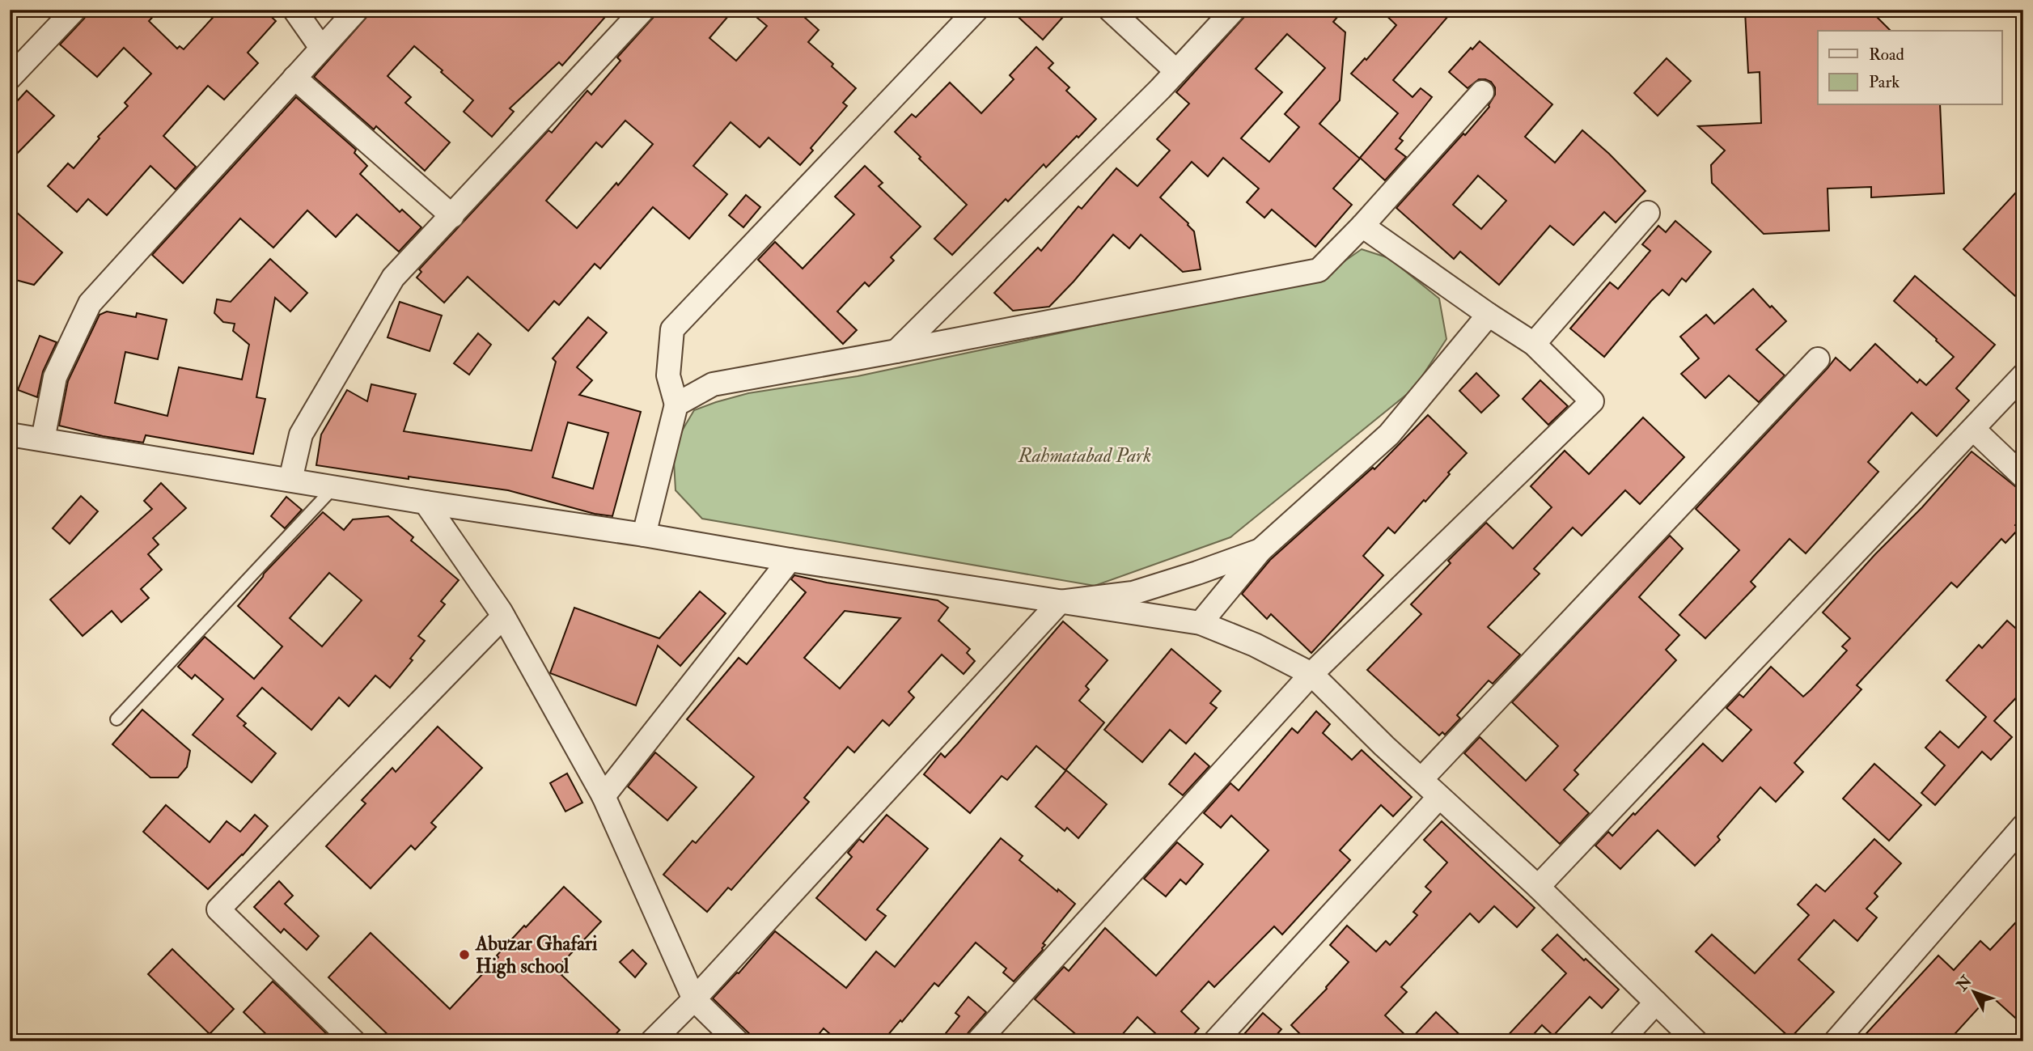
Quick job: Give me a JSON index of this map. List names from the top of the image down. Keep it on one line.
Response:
{"parks":["Rahmatabad Park"],"places":["Abuzar Ghafari High school"],"legend":["Road","Park"],"north":"top left"}
